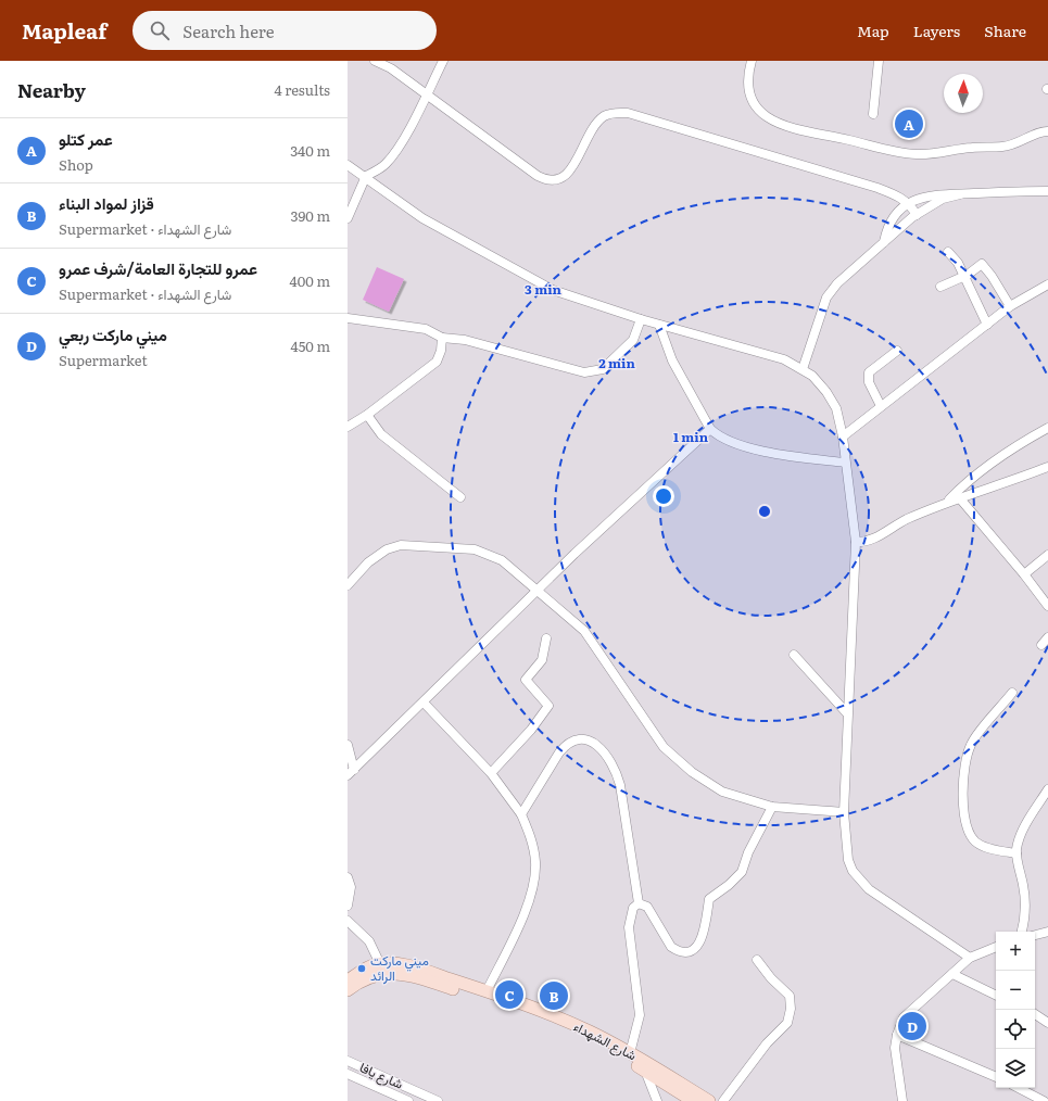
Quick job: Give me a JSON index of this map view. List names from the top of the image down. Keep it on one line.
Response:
{"streets":{"main road":["شارع الشهداء"],"street":["شارع يافا"]},"places":["ميني ماركت الرائد"],"north":"top","page":{"header":"Mapleaf","search":"Search here","nav":["Map","Layers","Share"],"heading":["Nearby","4 results"],"pins":["A","C","B","D"],"list":[{"mark":"A","name":"عمر كتلو","note":"Shop","value":"340 m"},{"mark":"B","name":"قزاز لمواد البناء","note":"Supermarket · شارع الشهداء","value":"390 m"},{"mark":"C","name":"عمرو للتجارة العامة/شرف عمرو","note":"Supermarket · شارع الشهداء","value":"400 m"},{"mark":"D","name":"ميني ماركت ربعي","note":"Supermarket","value":"450 m"}],"map_buttons":["+","−"]},"rings":["3 min","2 min","1 min"]}
